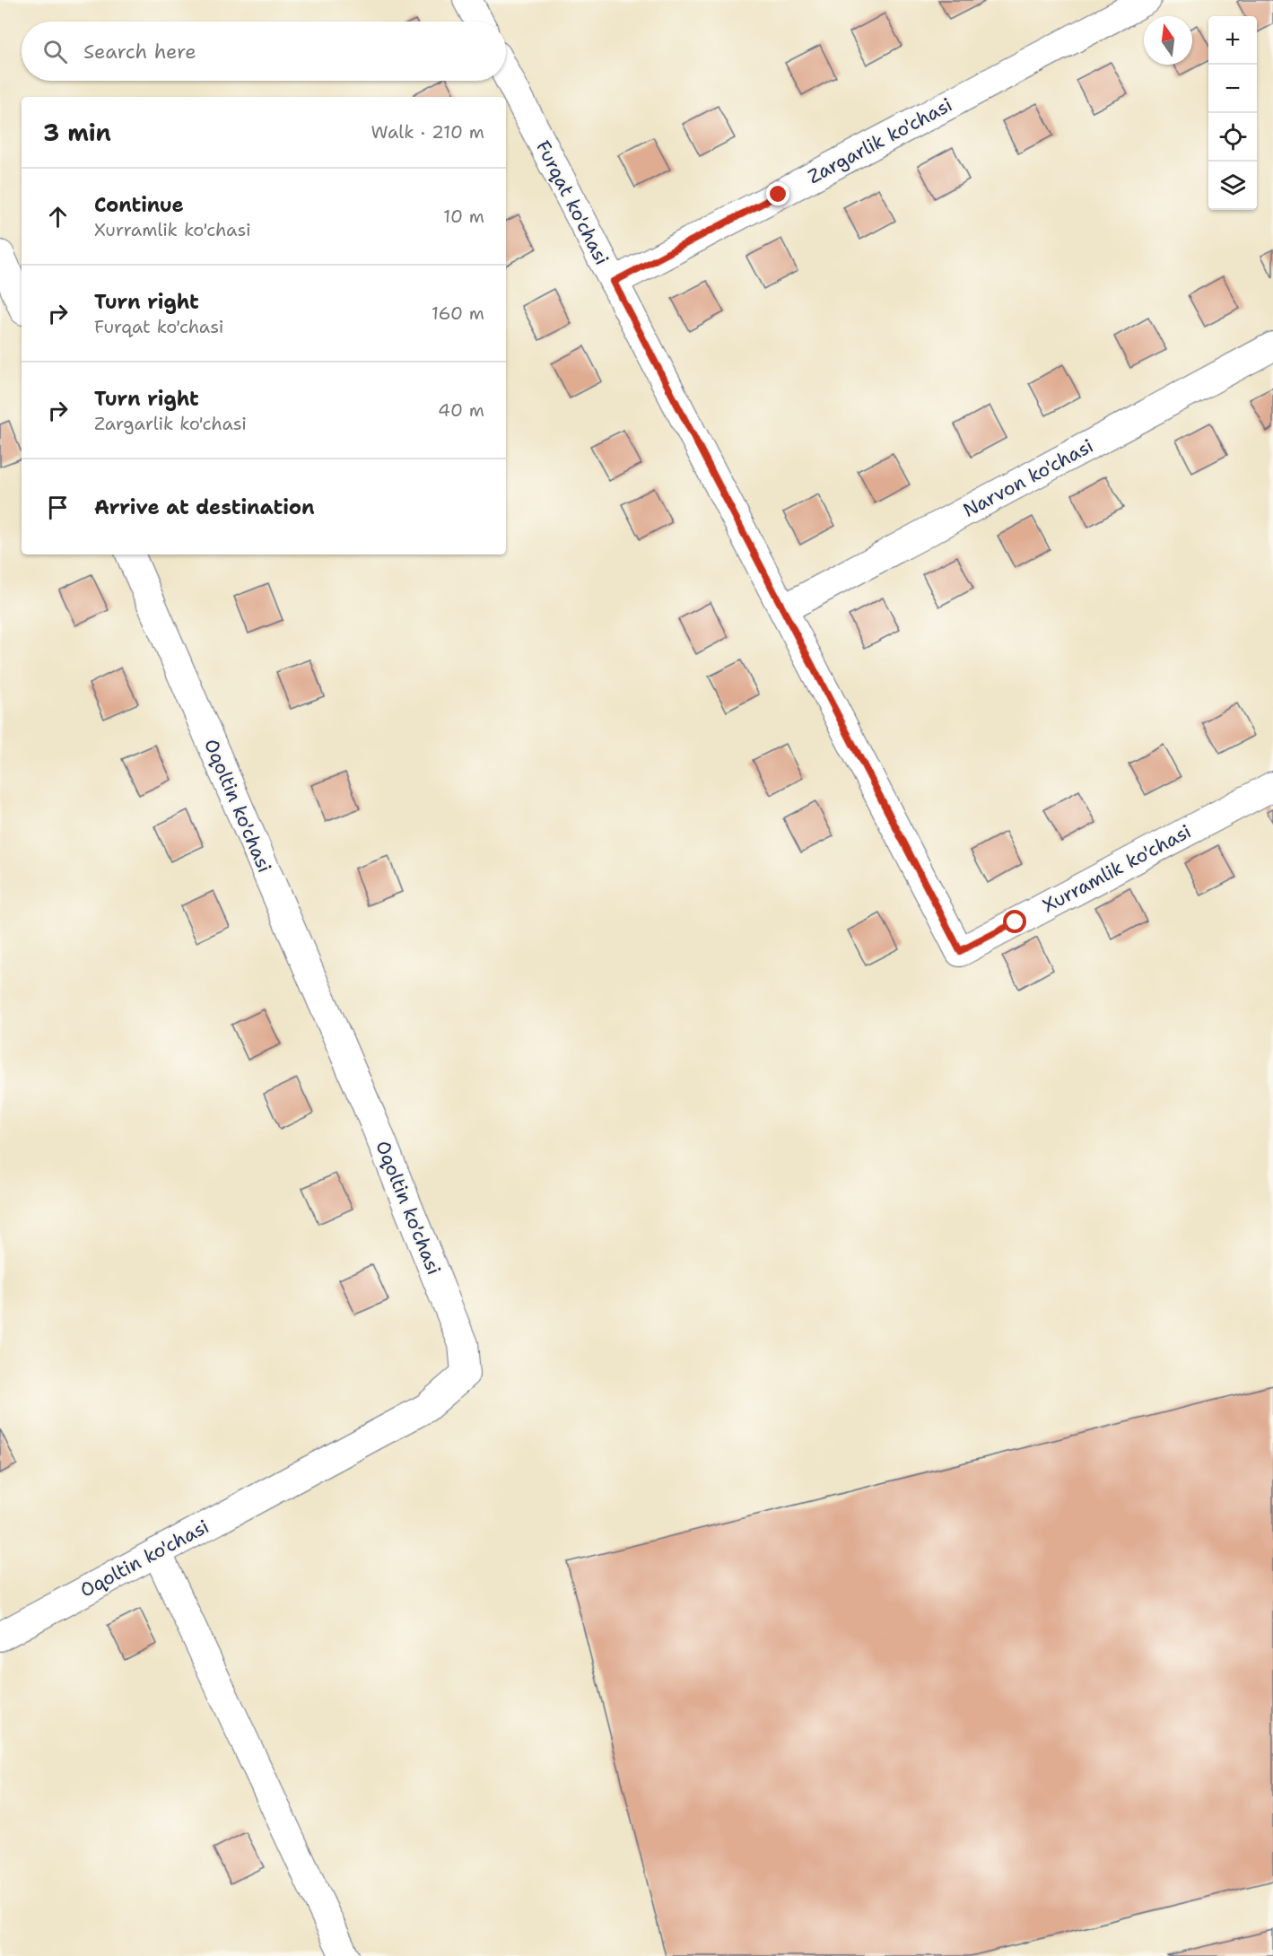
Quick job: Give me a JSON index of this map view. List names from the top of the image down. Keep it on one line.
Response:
{"streets":{"street":["Zargarlik ko'chasi","Furqat ko'chasi","Narvon ko'chasi","Oqoltin ko'chasi","Xurramlik ko'chasi"]},"crossings":[["Zargarlik ko'chasi","Furqat ko'chasi"],["Furqat ko'chasi","Narvon ko'chasi"],["Furqat ko'chasi","Xurramlik ko'chasi"]],"north":"top","page":{"map_buttons":["+","−"],"search":"Search here","heading":["3 min","Walk · 210 m"],"list":[["Continue","Xurramlik ko'chasi","10 m"],["Turn right","Furqat ko'chasi","160 m"],["Turn right","Zargarlik ko'chasi","40 m"],"Arrive at destination"]}}
